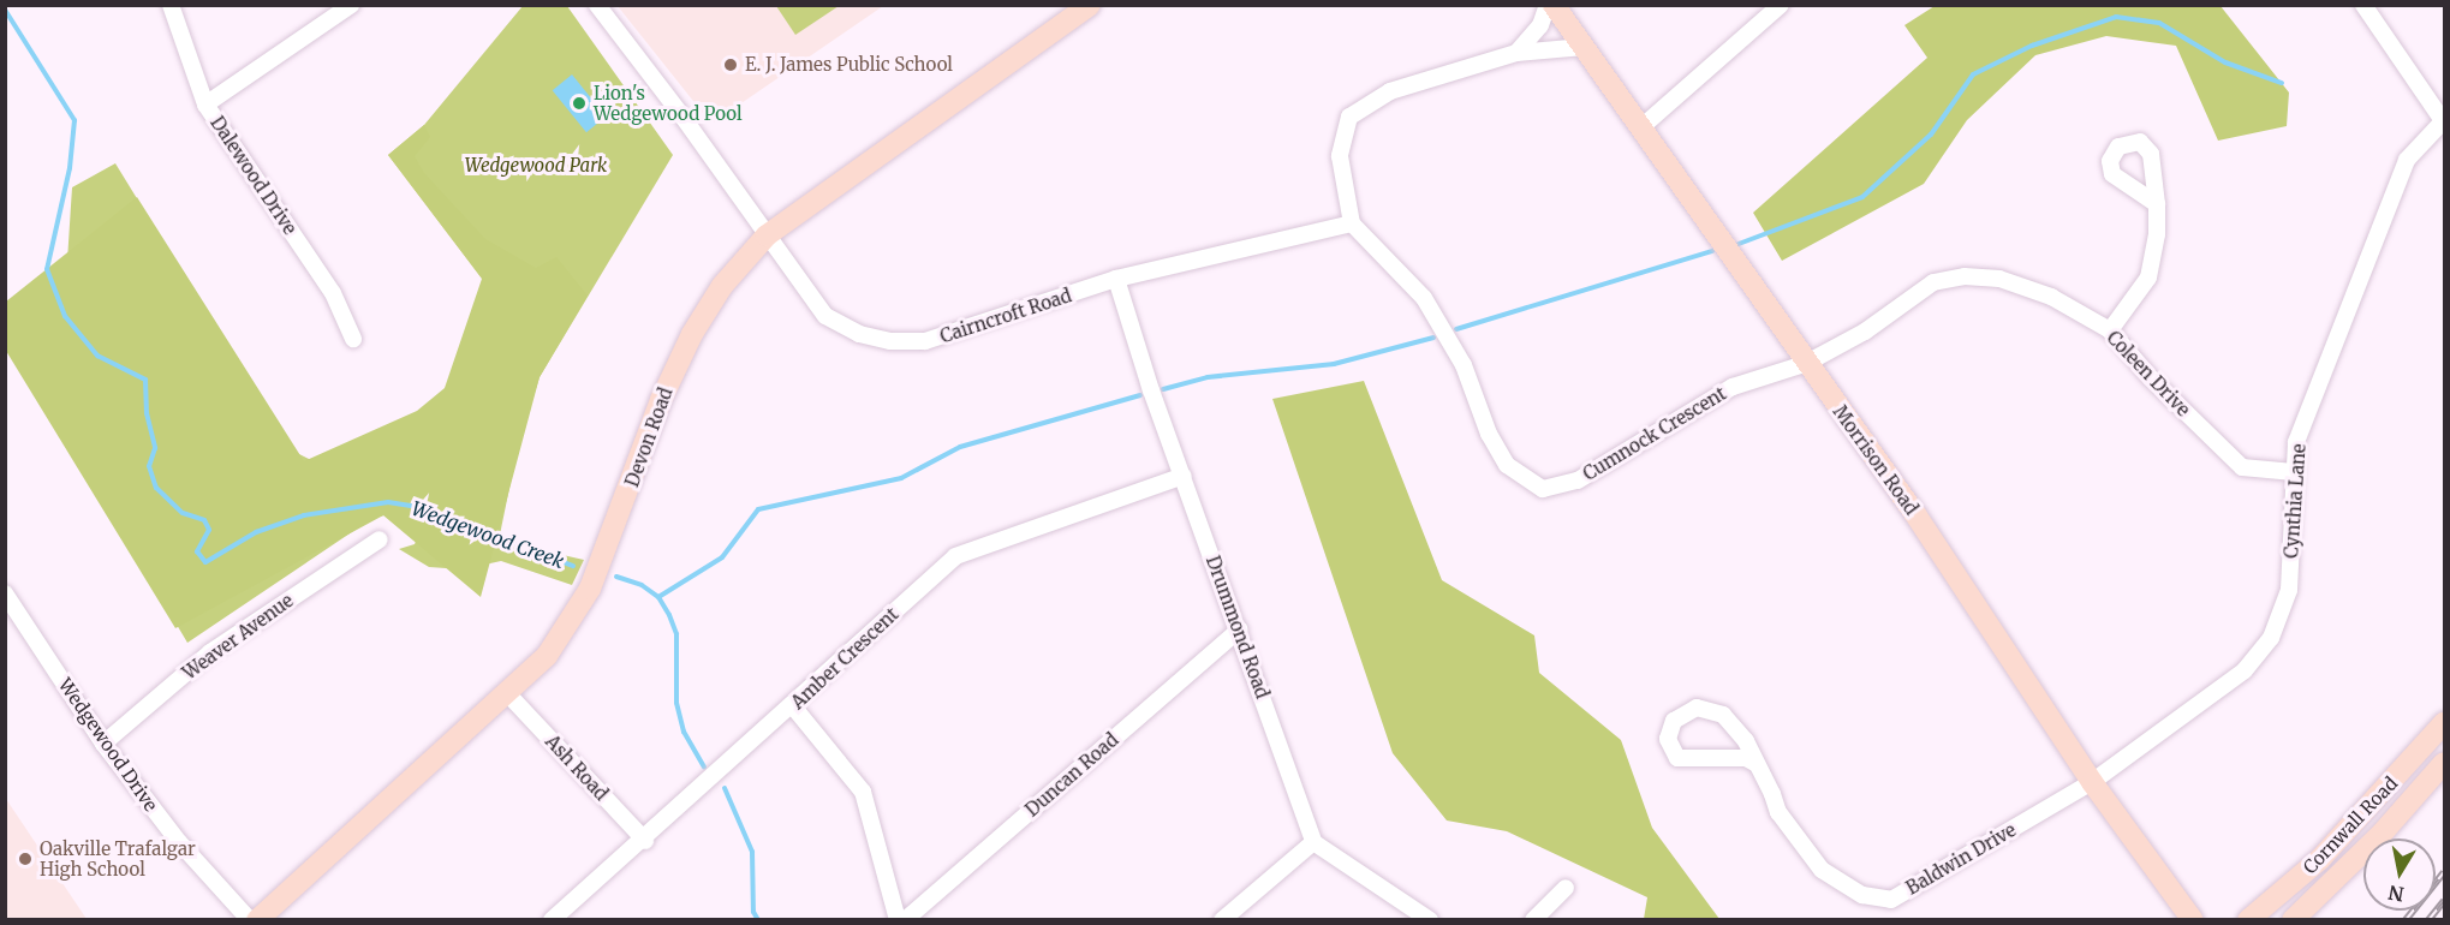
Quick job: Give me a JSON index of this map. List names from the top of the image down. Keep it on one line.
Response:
{"streets":{"street":["Dalewood Drive","Cairncroft Road","Coleen Drive","Cumnock Crescent","Devon Road","Morrison Road","Cynthia Lane","Drummond Road","Weaver Avenue","Amber Crescent","Wedgewood Drive","Ash Road","Duncan Road","Cornwall Road","Baldwin Drive"]},"crossings":[["Cairncroft Road","Cumnock Crescent"],["Cairncroft Road","Devon Road"],["Cairncroft Road","Drummond Road"],["Coleen Drive","Cumnock Crescent"],["Coleen Drive","Morrison Road"],["Coleen Drive","Cynthia Lane"],["Cumnock Crescent","Morrison Road"],["Devon Road","Ash Road"],["Morrison Road","Cynthia Lane"],["Morrison Road","Baldwin Drive"],["Cynthia Lane","Baldwin Drive"],["Drummond Road","Amber Crescent"],["Drummond Road","Duncan Road"],["Weaver Avenue","Wedgewood Drive"],["Amber Crescent","Ash Road"]],"water":["Wedgewood Creek"],"parks":["Wedgewood Park"],"places":["E. J. James Public School","Lion's Wedgewood Pool","Oakville Trafalgar High School"],"north":"bottom"}
